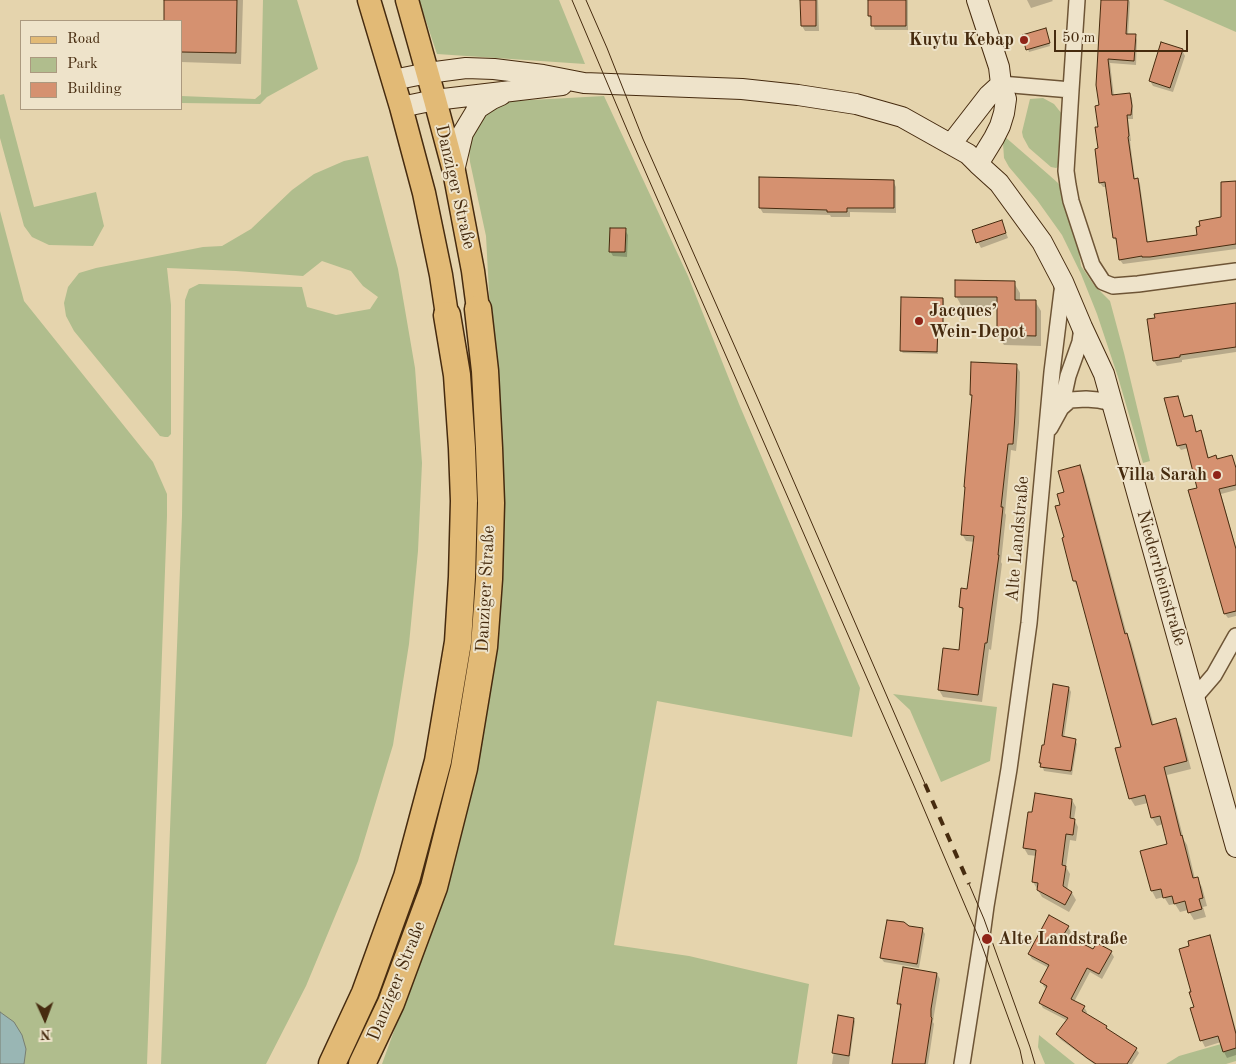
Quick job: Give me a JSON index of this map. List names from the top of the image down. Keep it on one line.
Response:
{"streets":{"highway":["Danziger Straße"],"main road":["Niederrheinstraße"],"street":["Alte Landstraße"]},"crossings":[["Danziger Straße","Niederrheinstraße"],["Alte Landstraße","Niederrheinstraße"]],"places":["Kuytu Kebap","Jacques’ Wein-Depot","Villa Sarah","Alte Landstraße"],"legend":["Road","Park","Building"],"scale_bar":"50 m","north":"bottom"}
